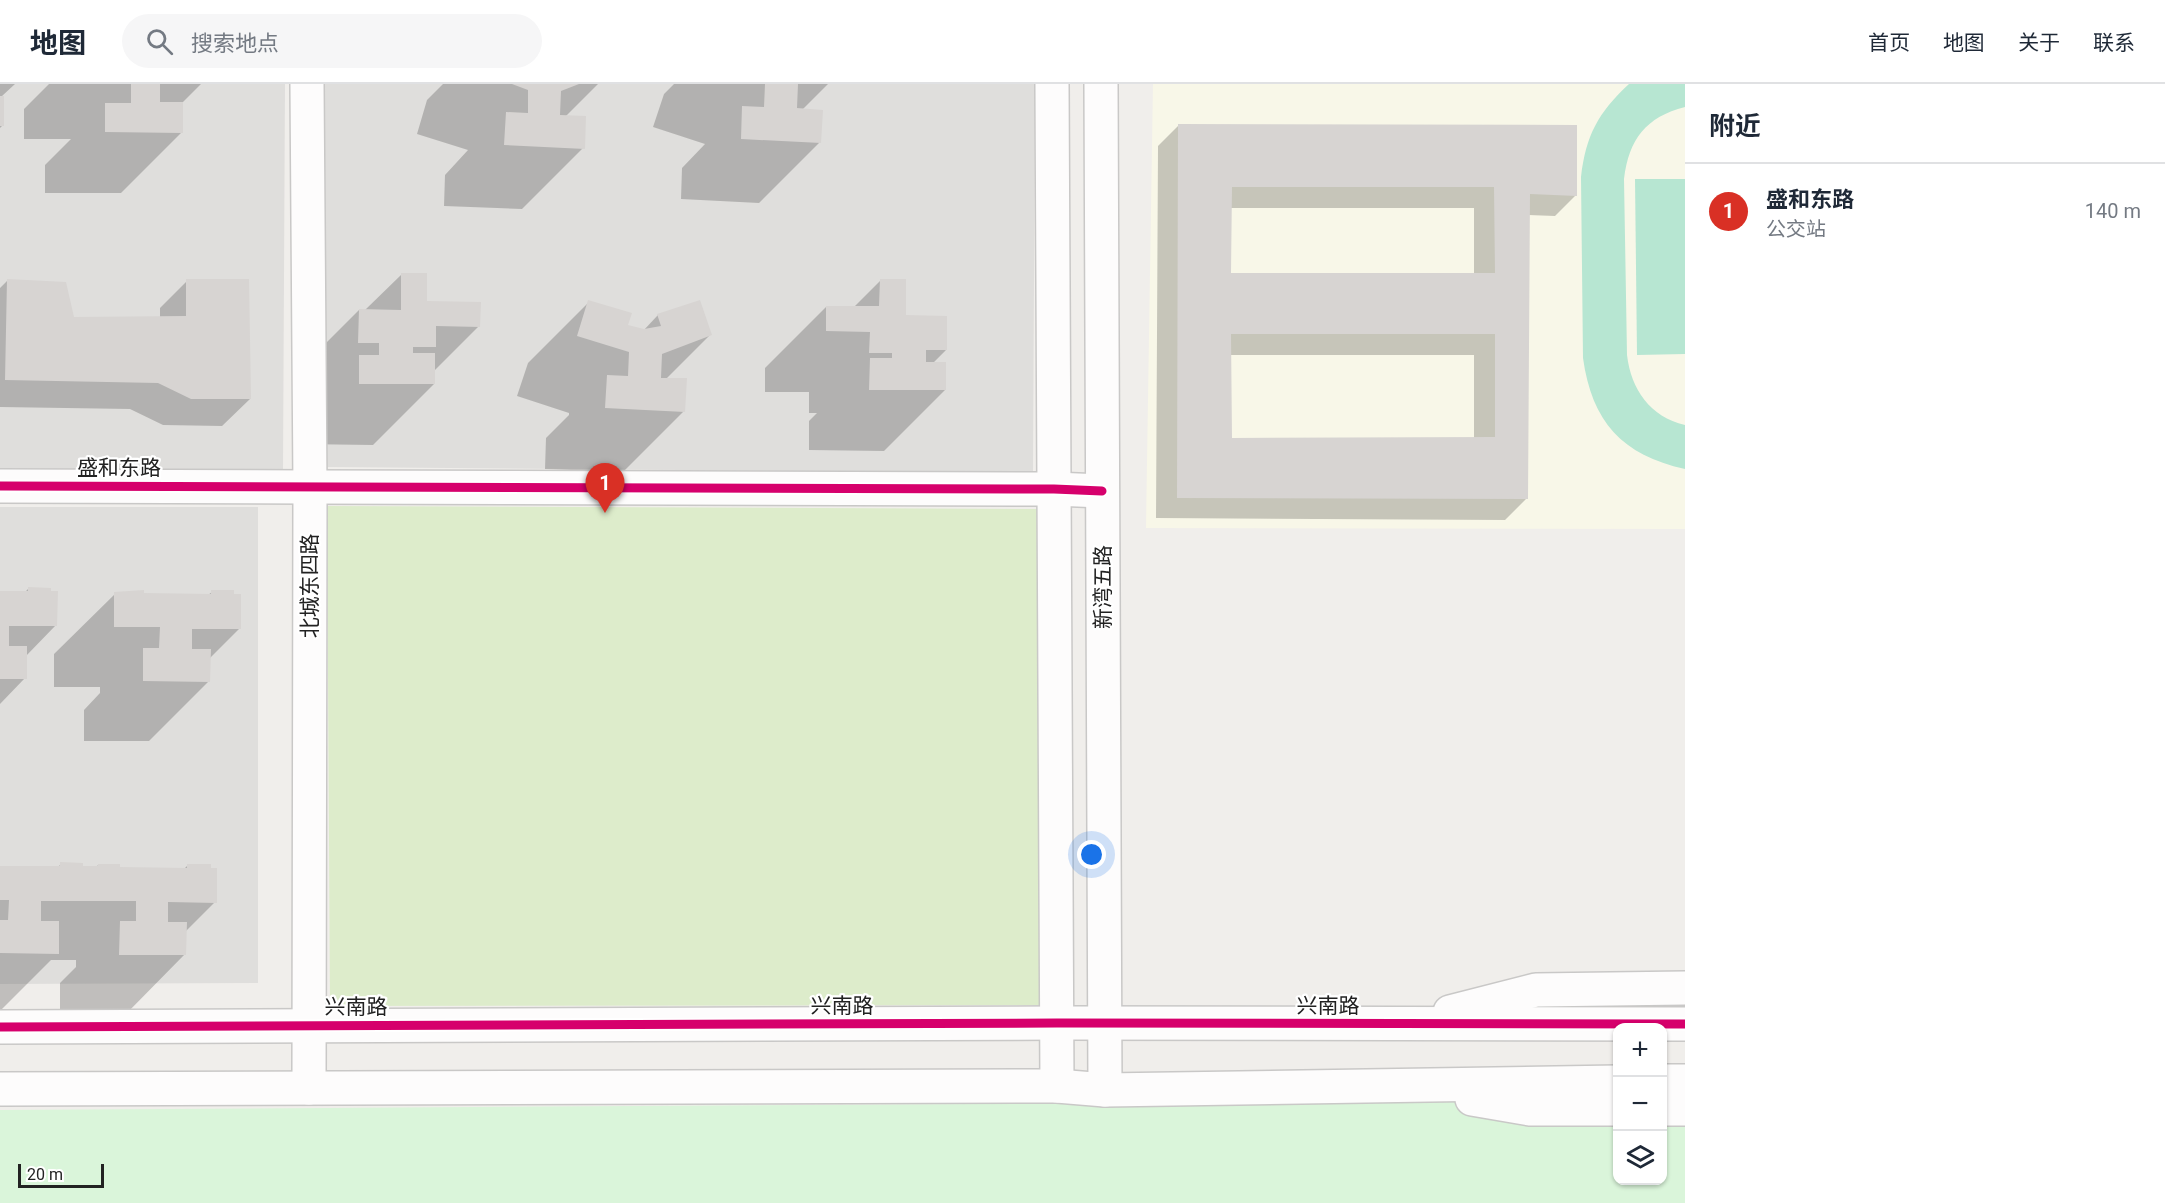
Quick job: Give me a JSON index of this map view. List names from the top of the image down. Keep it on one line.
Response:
{"streets":{"street":["盛和东路","北城东四路","新湾五路","兴南路"]},"crossings":[["盛和东路","北城东四路"],["盛和东路","新湾五路"],["北城东四路","兴南路"],["新湾五路","兴南路"]],"scale_bar":"20 m","page":{"header":"地图","search":"搜索地点","nav":["首页","地图","关于","联系"],"heading":"附近","list":[{"mark":"1","name":"盛和东路","note":"公交站","value":"140 m"}],"pins":"1","map_buttons":["+","−"],"scale":"20 m"}}
